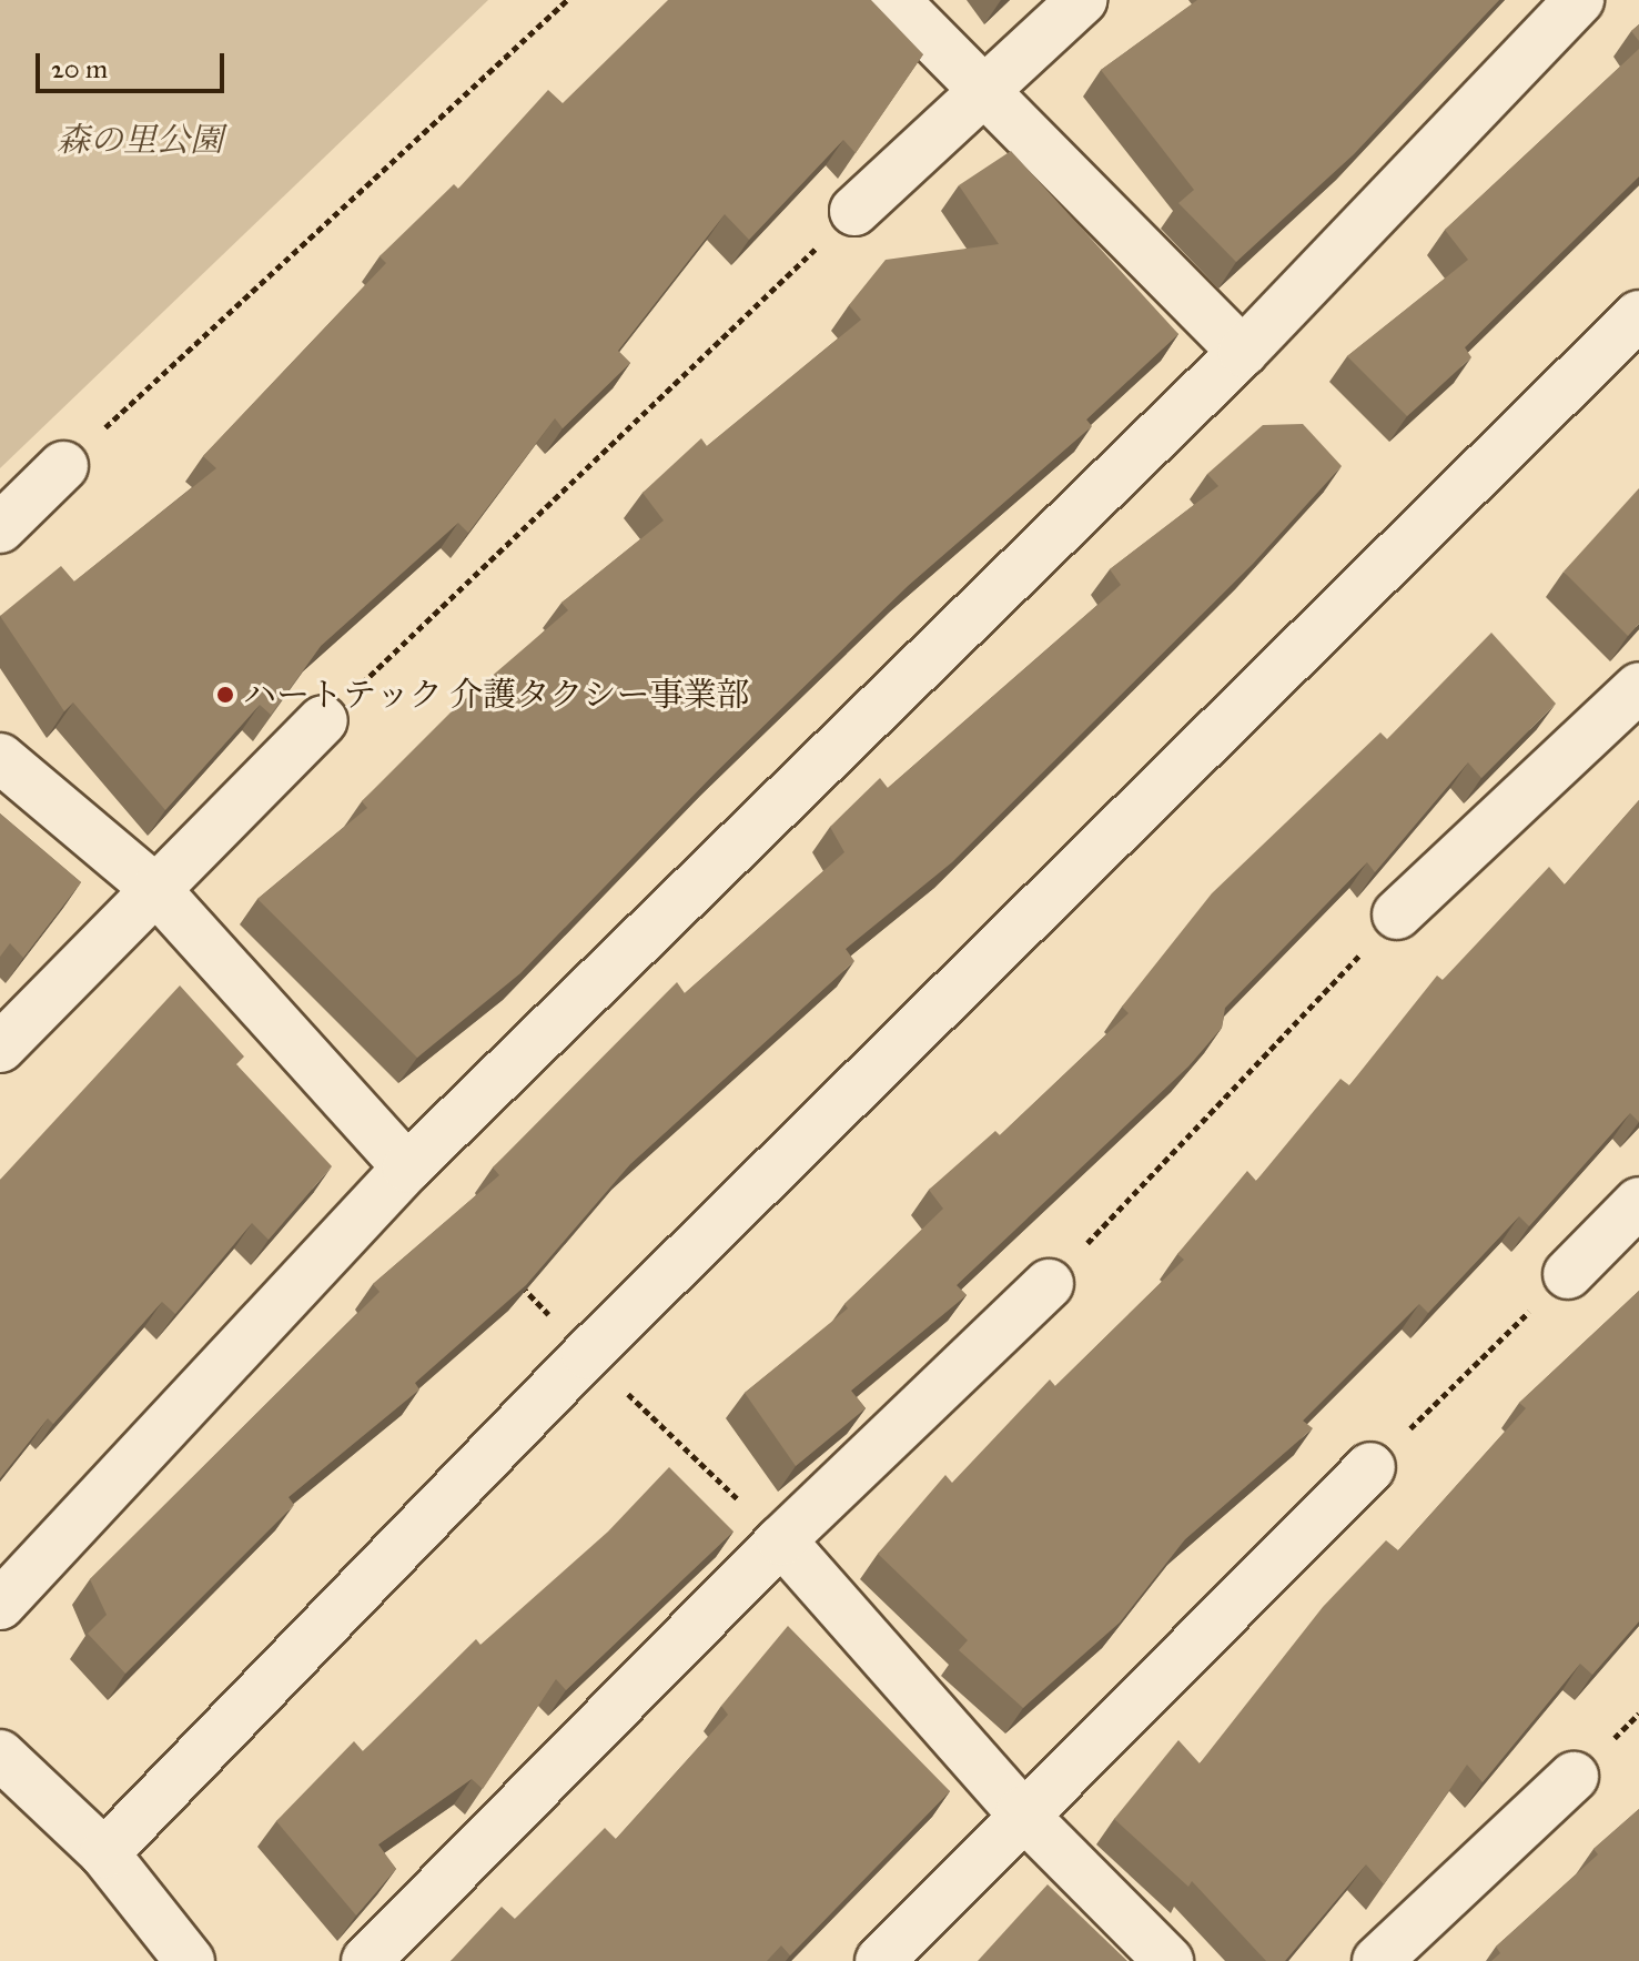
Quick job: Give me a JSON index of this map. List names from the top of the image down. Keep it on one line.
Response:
{"parks":["森の里公園"],"places":["ハートテック 介護タクシー事業部"],"scale_bar":"20 m"}
